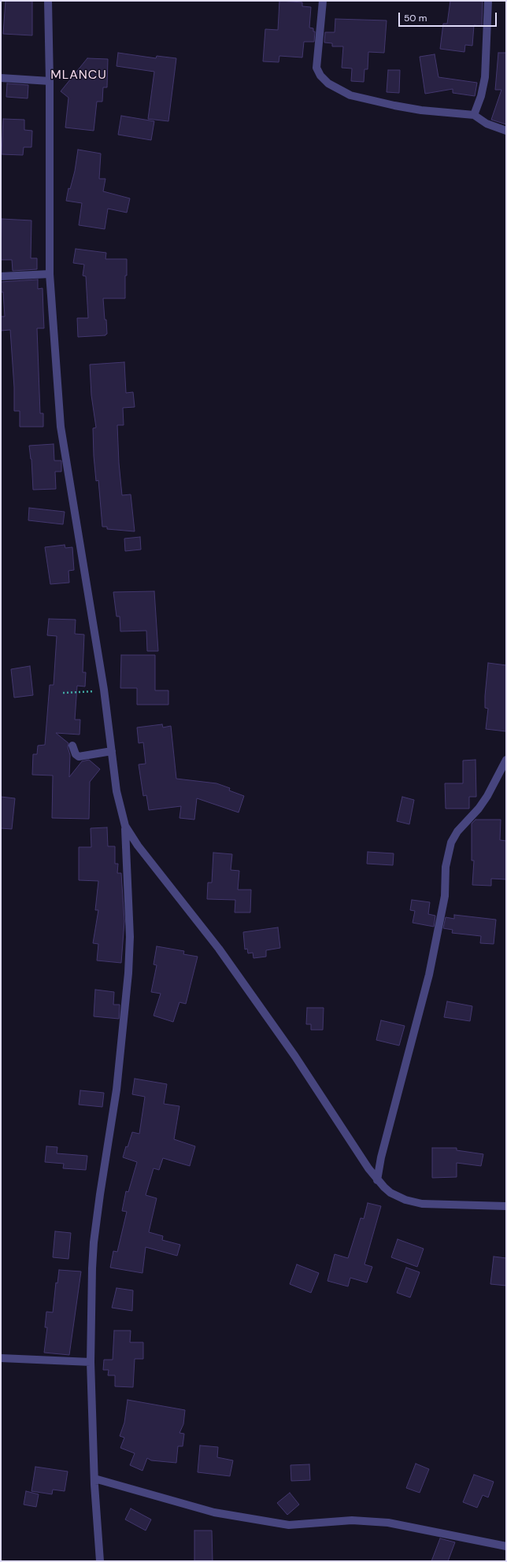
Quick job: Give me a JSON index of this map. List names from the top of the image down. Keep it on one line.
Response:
{"districts":["MLANCU"],"scale_bar":"50 m"}
